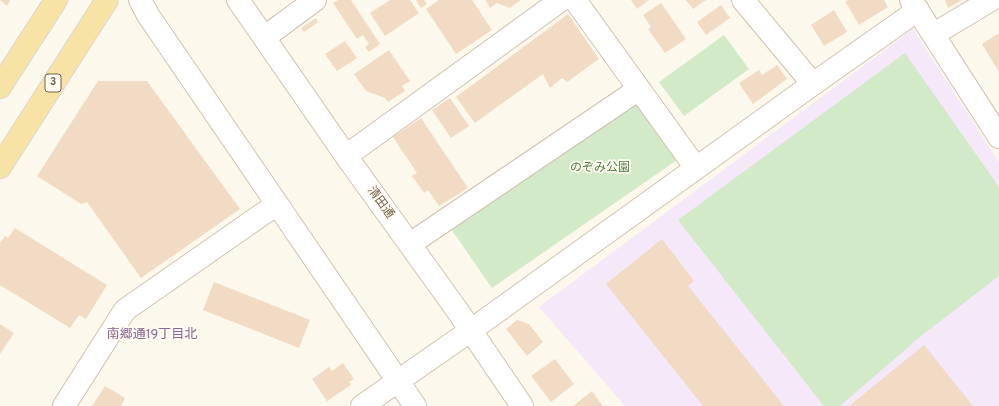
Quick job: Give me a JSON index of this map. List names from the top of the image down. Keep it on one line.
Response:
{"streets":{"main road":["3"],"street":["清田通"]},"districts":["南郷通19丁目北"],"parks":["のぞみ公園"]}
